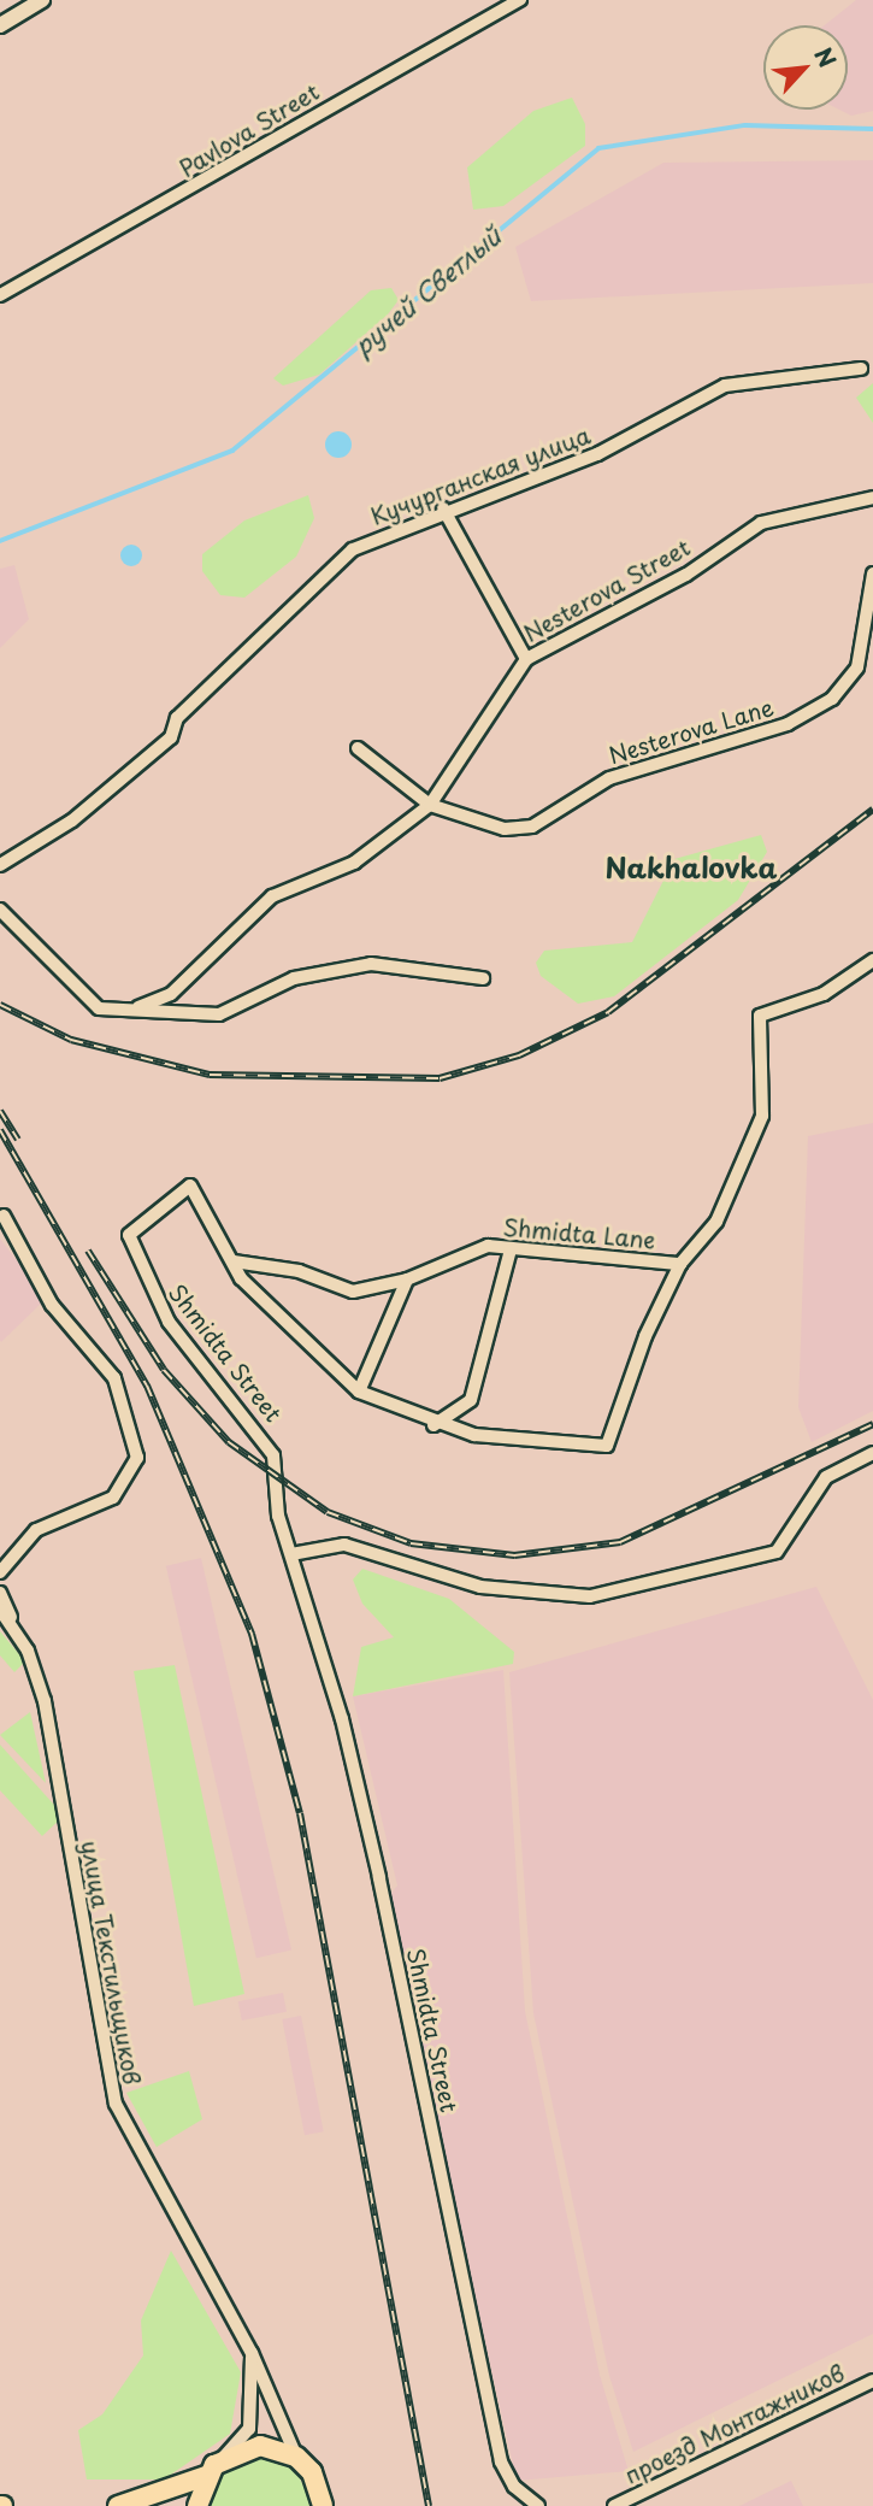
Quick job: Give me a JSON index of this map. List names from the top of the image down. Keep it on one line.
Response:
{"streets":{"street":["Pavlova Street","Кучурганская улица","Nesterova Street","Nesterova Lane","Shmidta Lane","Shmidta Street","улица Текстильщиков","проезд Монтажников"]},"crossings":[["Nesterova Street","Nesterova Lane"],["Shmidta Lane","Shmidta Street"]],"districts":["Nakhalovka"],"water":["ручей Светлый"],"north":"top right"}
